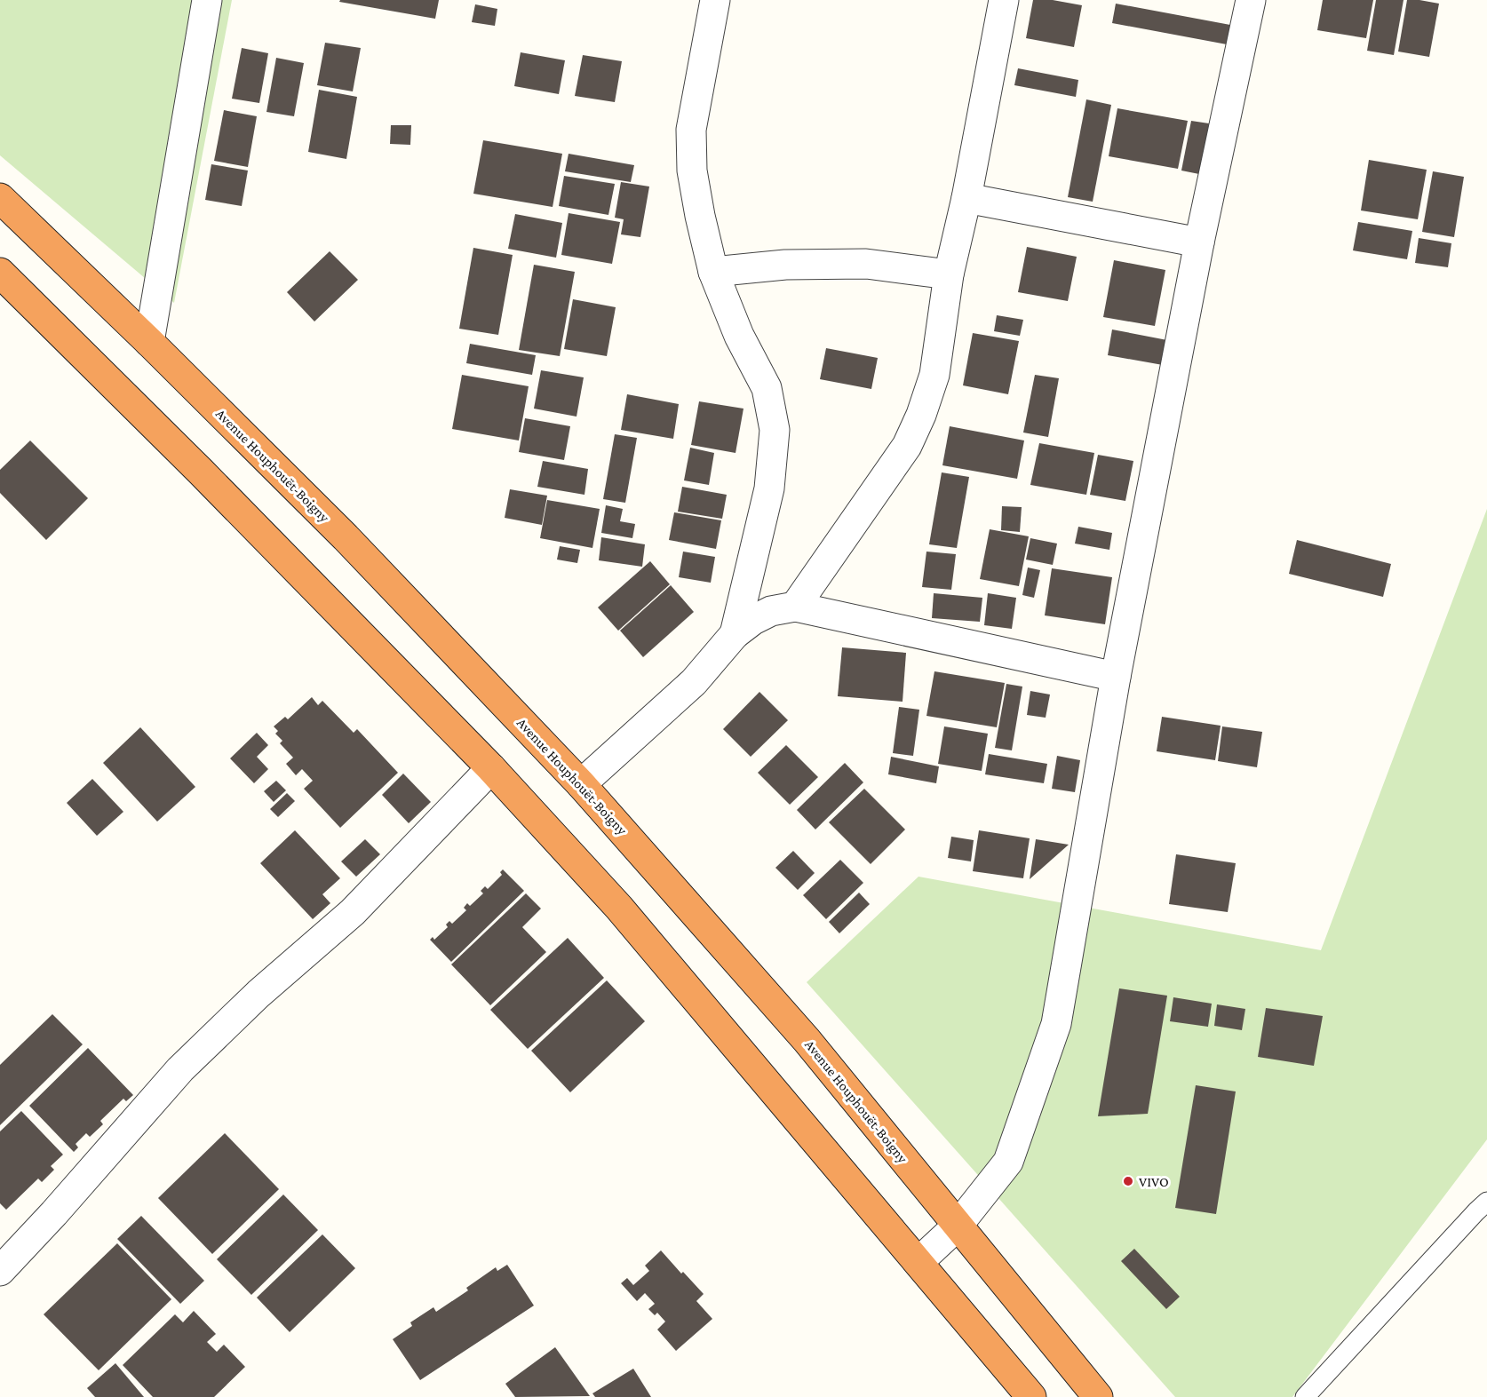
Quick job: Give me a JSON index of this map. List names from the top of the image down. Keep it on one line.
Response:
{"streets":{"highway":["Avenue Houphouët-Boigny"]},"places":["VIVO"]}
